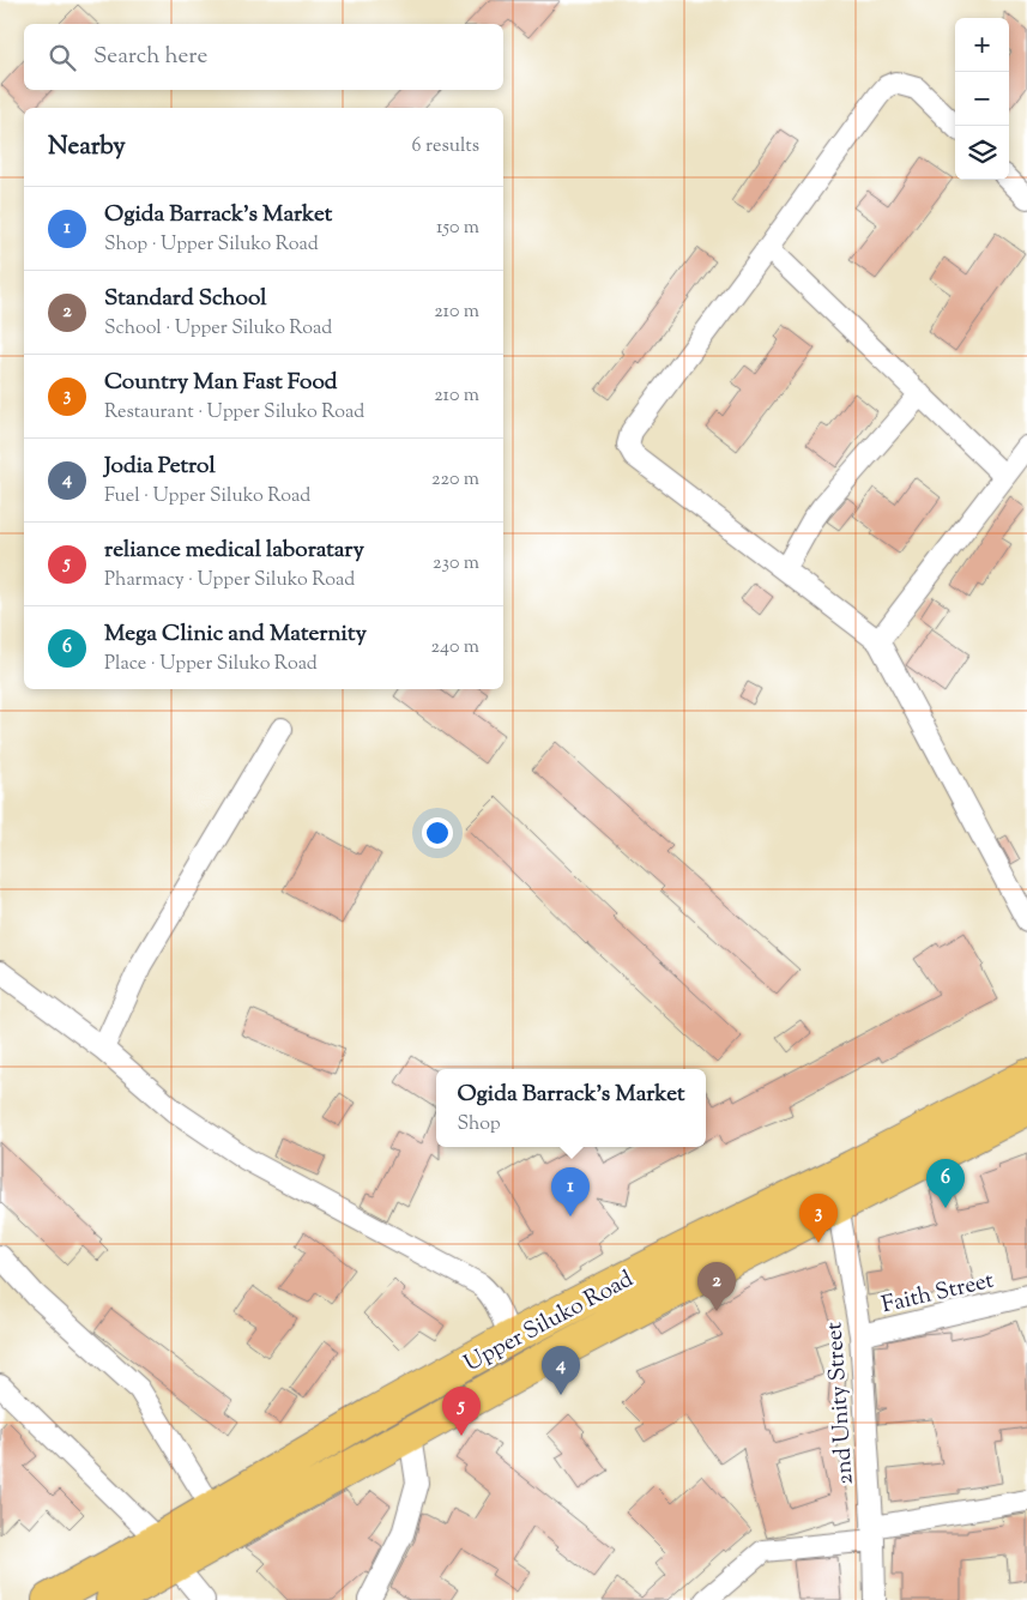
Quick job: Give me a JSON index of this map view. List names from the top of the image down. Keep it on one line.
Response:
{"streets":{"main road":["Upper Siluko Road"],"street":["Faith Street","2nd Unity Street"]},"crossings":[["Faith Street","2nd Unity Street"],["Upper Siluko Road","2nd Unity Street"]],"page":{"map_buttons":["+","−"],"search":"Search here","heading":["Nearby","6 results"],"list":[{"mark":"1","name":"Ogida Barrack's Market","note":"Shop · Upper Siluko Road","value":"150 m"},{"mark":"2","name":"Standard School","note":"School · Upper Siluko Road","value":"210 m"},{"mark":"3","name":"Country Man Fast Food","note":"Restaurant · Upper Siluko Road","value":"210 m"},{"mark":"4","name":"Jodia Petrol","note":"Fuel · Upper Siluko Road","value":"220 m"},{"mark":"5","name":"reliance medical laboratary","note":"Pharmacy · Upper Siluko Road","value":"230 m"},{"mark":"6","name":"Mega Clinic and Maternity","note":"Place · Upper Siluko Road","value":"240 m"}],"popup":["Ogida Barrack's Market","Shop"],"pins":["6","1","3","2","4","5"]}}
